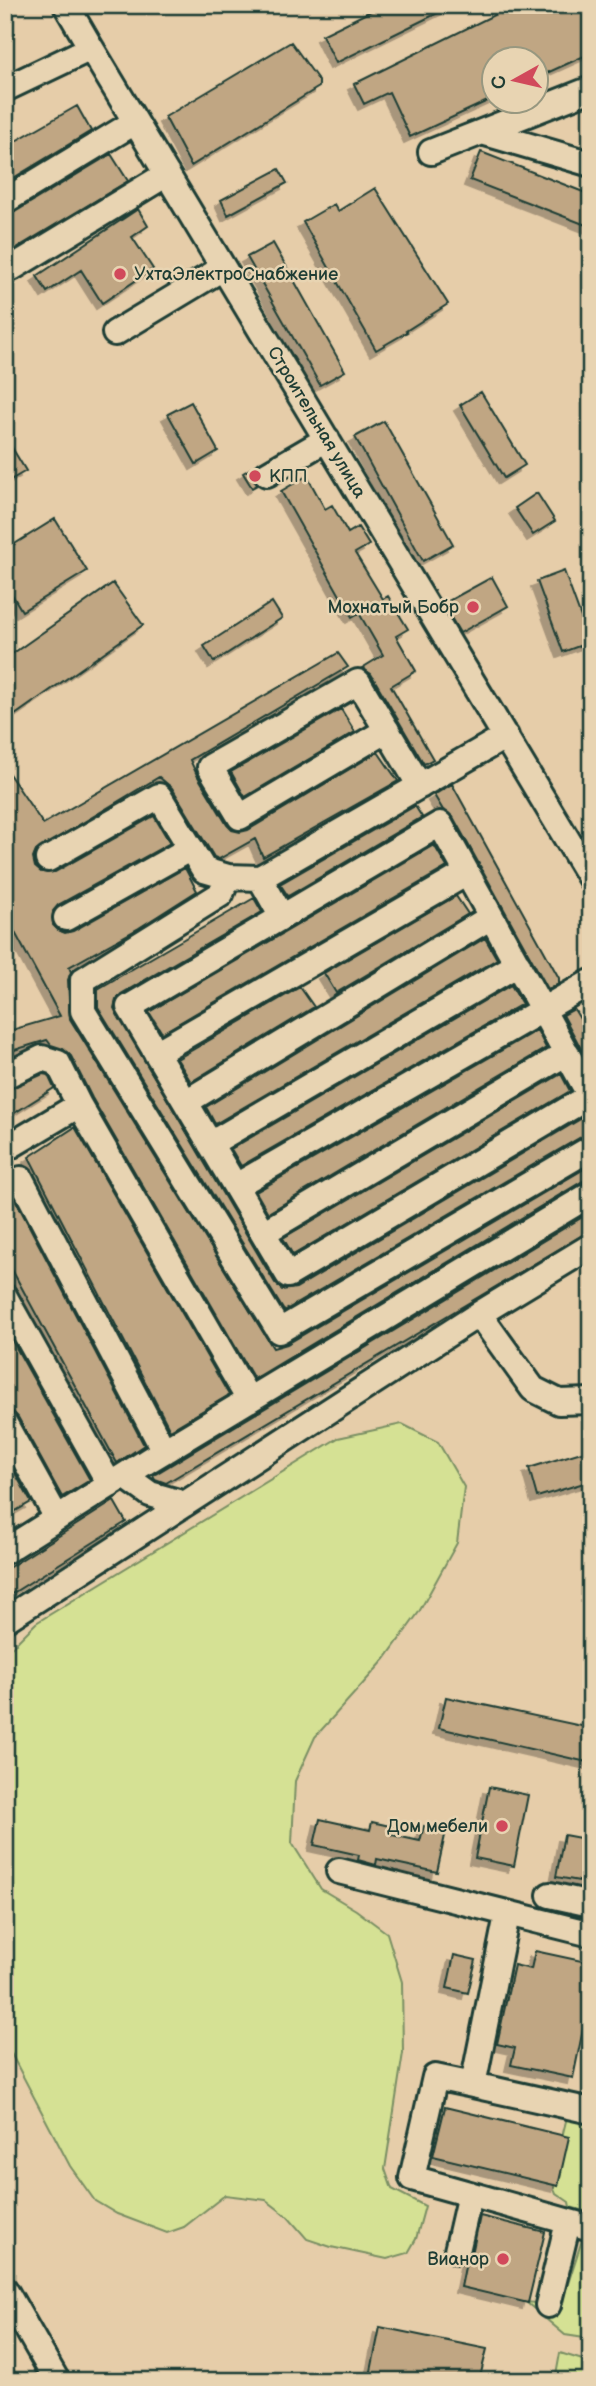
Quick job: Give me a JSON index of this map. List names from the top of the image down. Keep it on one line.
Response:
{"streets":{"street":["Строительная улица"]},"places":["УхтаЭлектроСнабжение","КПП","Мохнатый Бобр","Дом мебели","Вианор"],"north":"left"}
